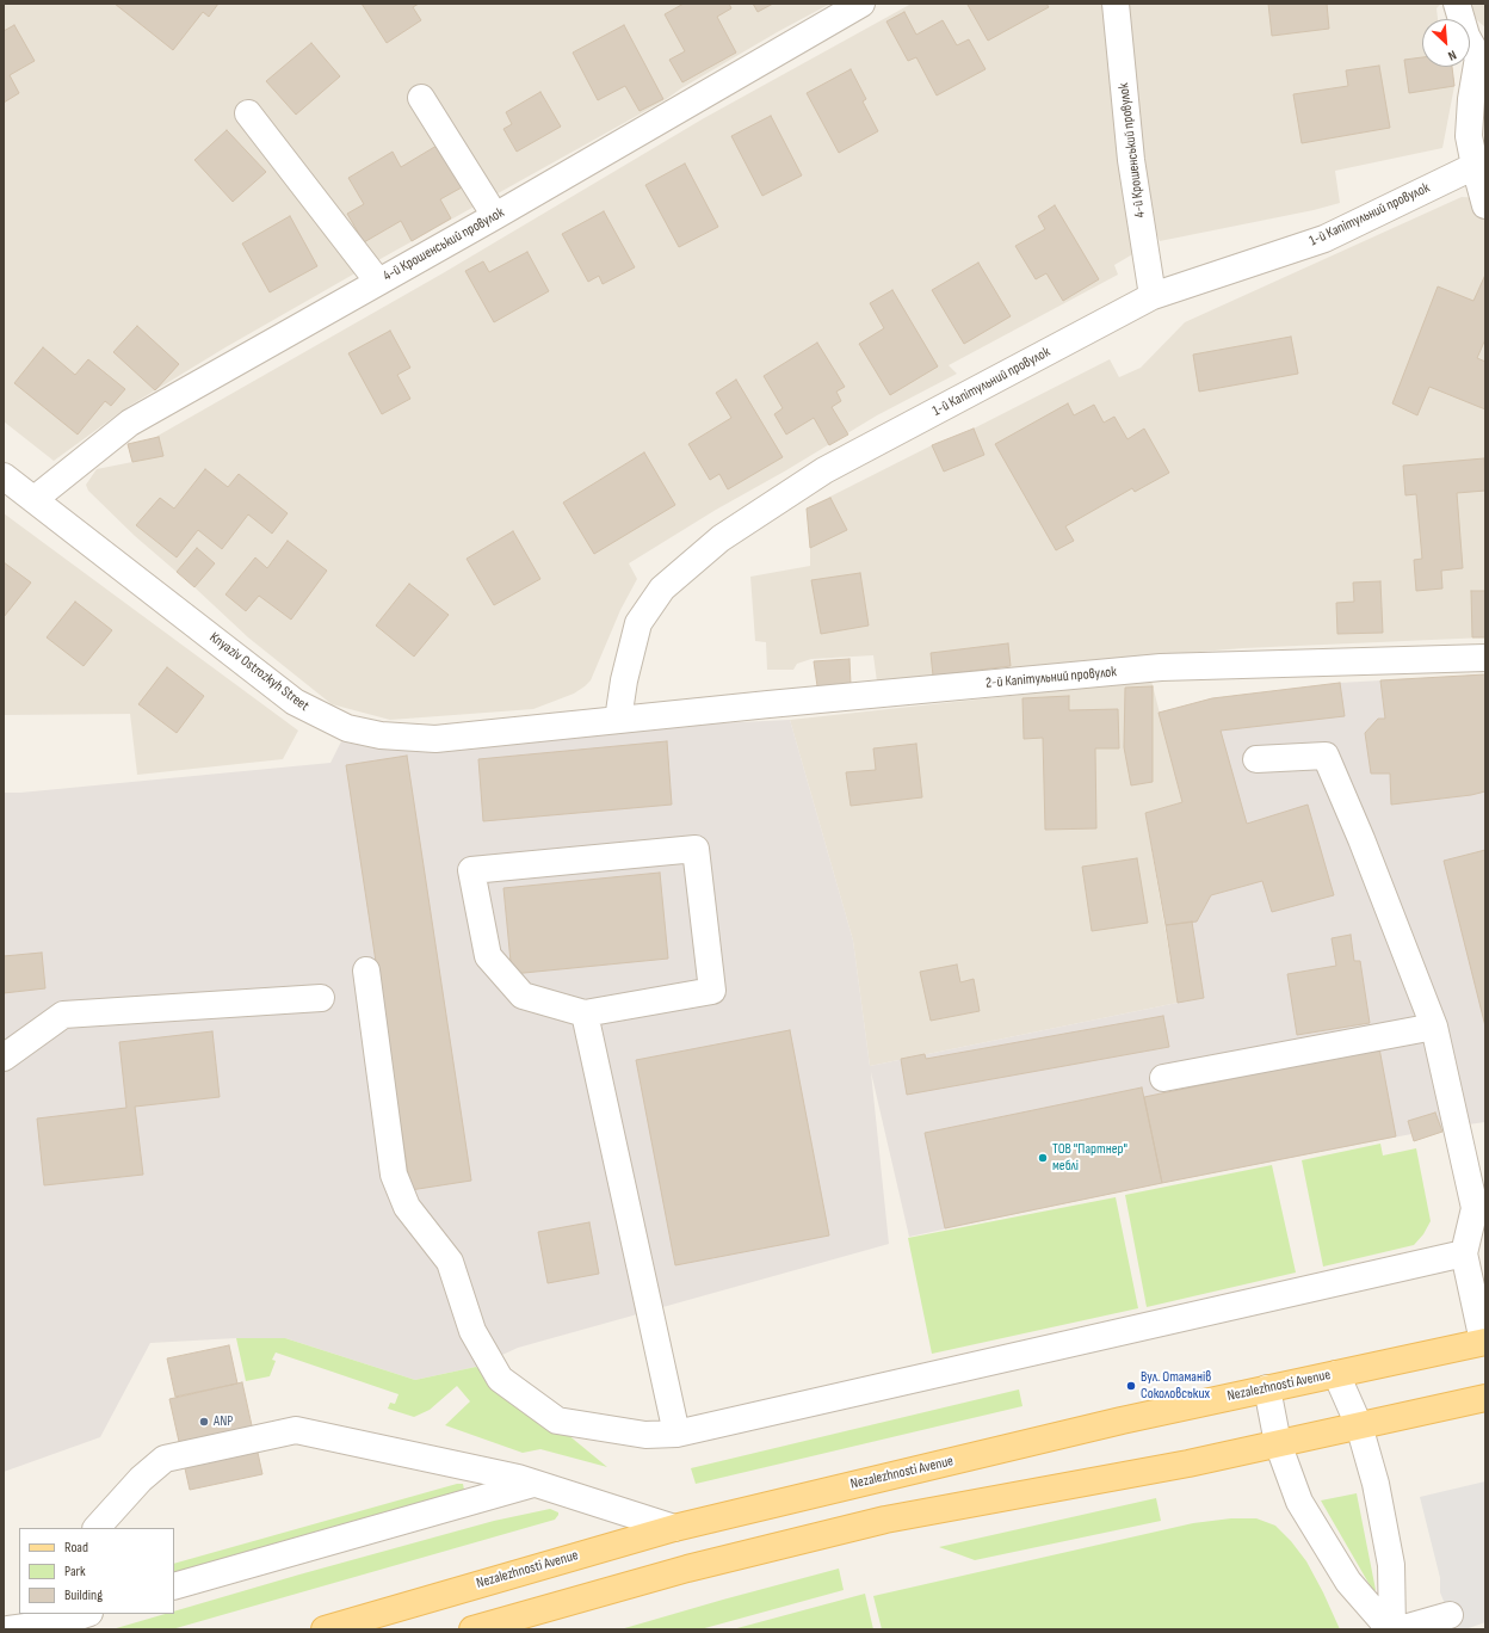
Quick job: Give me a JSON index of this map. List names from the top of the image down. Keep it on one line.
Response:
{"streets":{"main road":["Nezalezhnosti Avenue"],"street":["4-й Крошенський провулок","1-й Капітульний провулок","Knyaziv Ostrozkyh Street","2-й Капітульний провулок"]},"crossings":[["4-й Крошенський провулок","1-й Капітульний провулок"],["4-й Крошенський провулок","Knyaziv Ostrozkyh Street"],["1-й Капітульний провулок","Knyaziv Ostrozkyh Street"],["1-й Капітульний провулок","2-й Капітульний провулок"],["Knyaziv Ostrozkyh Street","2-й Капітульний провулок"]],"places":["ТОВ \"Партнер\" меблі","Вул. Отаманів Соколовських","ANP"],"legend":["Road","Park","Building"],"north":"bottom right"}
